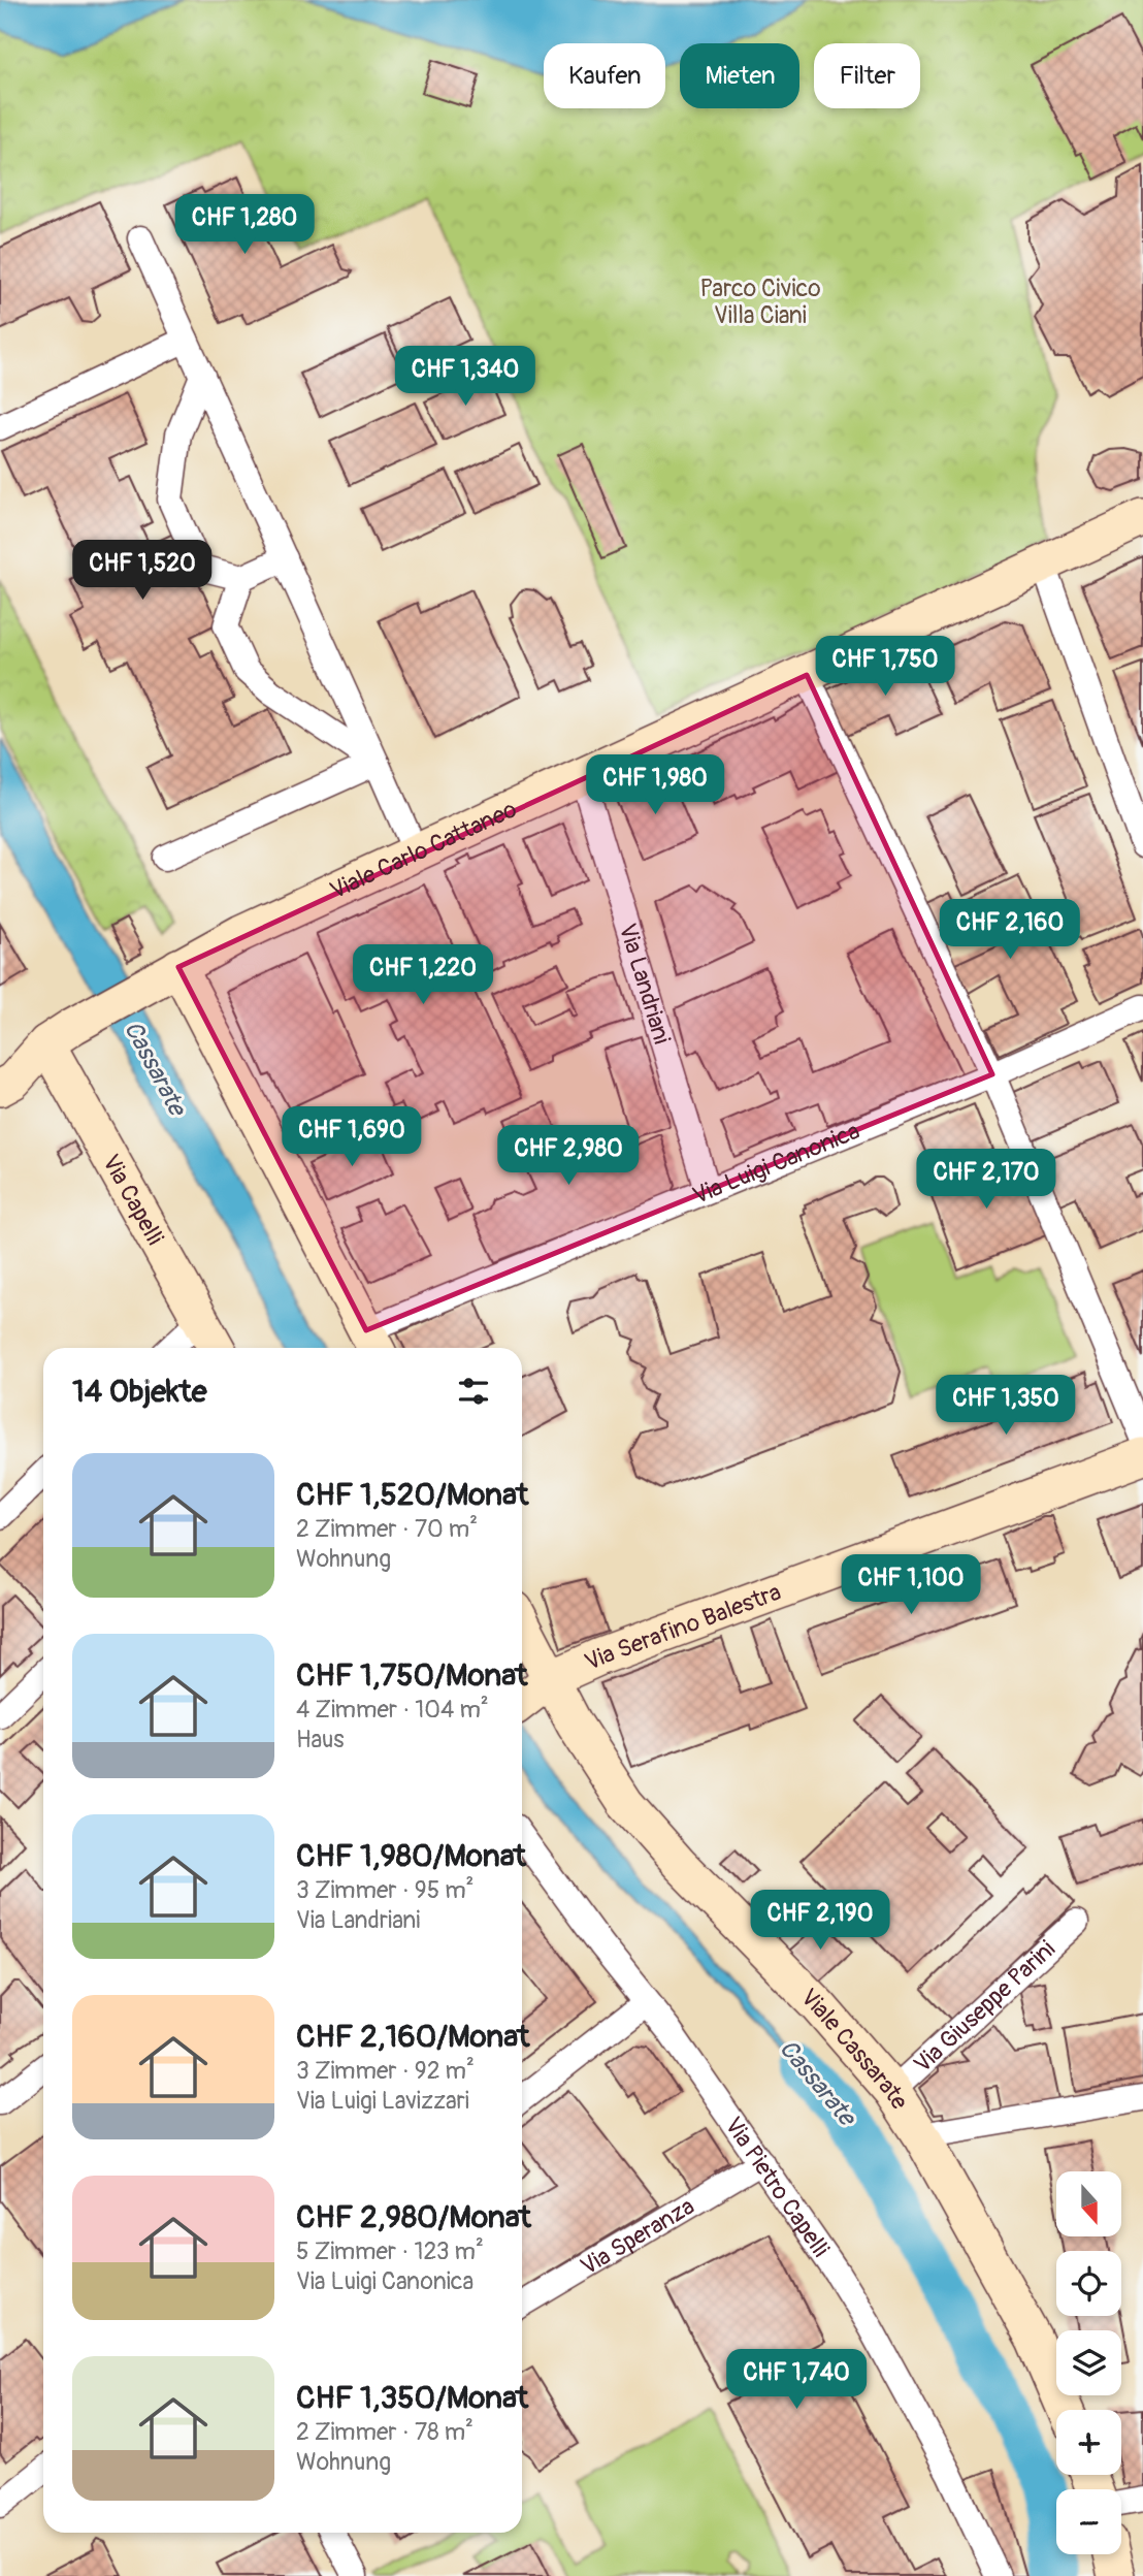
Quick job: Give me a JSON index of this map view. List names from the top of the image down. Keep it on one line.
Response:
{"streets":{"main road":["Viale Carlo Cattaneo","Via Capelli","Via Serafino Balestra","Viale Cassarate"],"street":["Via Landriani","Via Luigi Canonica","Via Giuseppe Parini","Via Pietro Capelli","Via Speranza"]},"crossings":[["Viale Carlo Cattaneo","Via Landriani"],["Viale Carlo Cattaneo","Via Capelli"],["Via Landriani","Via Luigi Canonica"],["Via Serafino Balestra","Viale Cassarate"],["Via Giuseppe Parini","Viale Cassarate"],["Via Pietro Capelli","Via Speranza"]],"water":["Cassarate"],"parks":["Parco Civico Villa Ciani"],"north":"bottom","page":{"chip":["Kaufen","Mieten","Filter"],"price":["CHF 1,280","CHF 1,340","CHF 1,520","CHF 1,750","CHF 1,980","CHF 2,160","CHF 1,220","CHF 1,690","CHF 2,980","CHF 2,170","CHF 1,350","CHF 1,100","CHF 2,190","CHF 1,740"],"heading":"14 Objekte","list":[{"name":"CHF 1,520/Monat","note":"2 Zimmer · 70 m² · Wohnung"},{"name":"CHF 1,750/Monat","note":"4 Zimmer · 104 m² · Haus"},{"name":"CHF 1,980/Monat","note":"3 Zimmer · 95 m² · Via Landriani"},{"name":"CHF 2,160/Monat","note":"3 Zimmer · 92 m² · Via Luigi Lavizzari"},{"name":"CHF 2,980/Monat","note":"5 Zimmer · 123 m² · Via Luigi Canonica"},{"name":"CHF 1,350/Monat","note":"2 Zimmer · 78 m² · Wohnung"}],"map_buttons":["+","−"]}}
